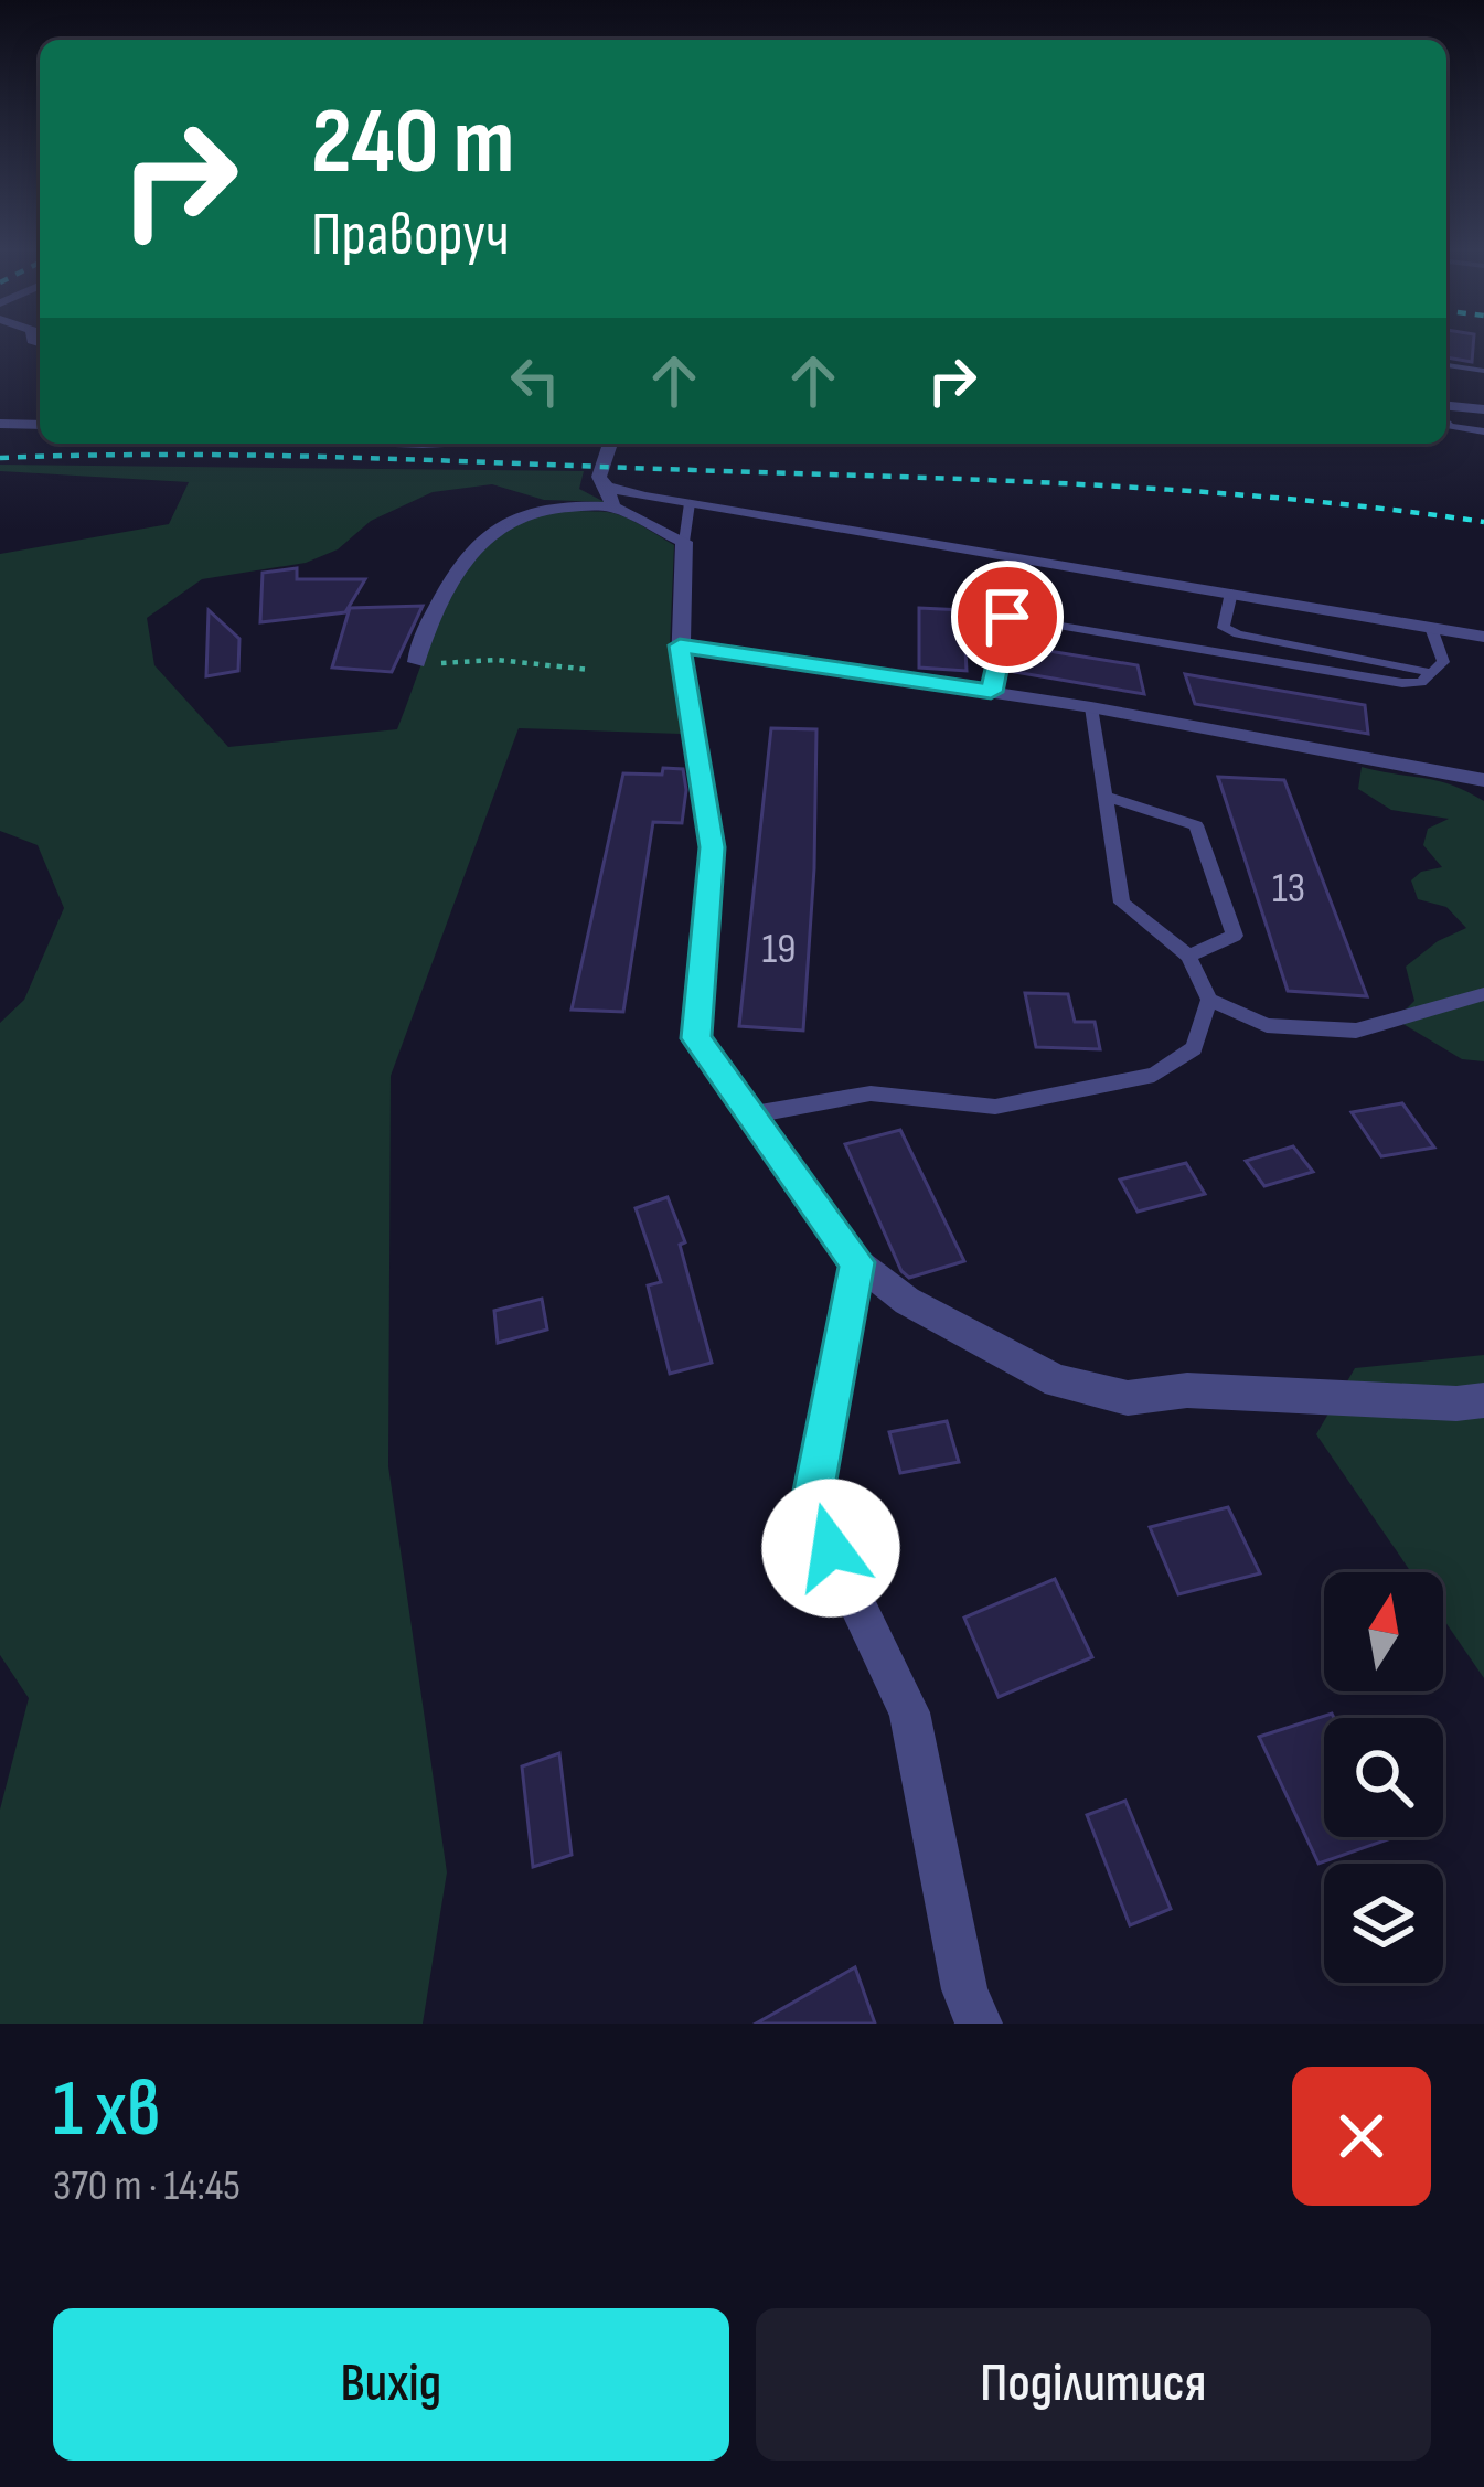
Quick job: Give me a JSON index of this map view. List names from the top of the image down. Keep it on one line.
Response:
{"house_numbers":["13","19"],"north":"top","page":{"turn":["240 m","Праворуч"],"heading":["1 хв","370 m · 14:45"],"buttons":["Вихід","Поділитися"]}}
